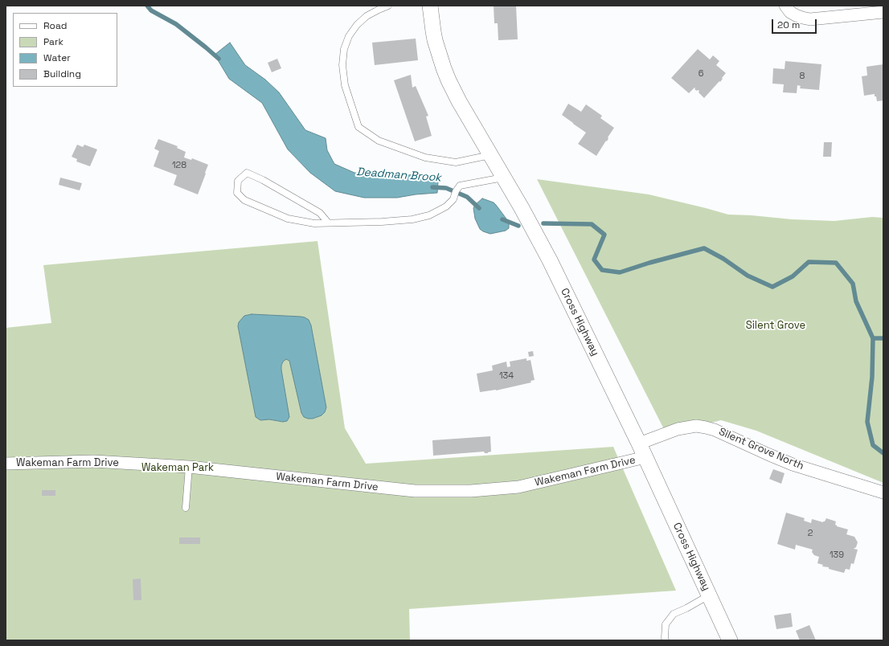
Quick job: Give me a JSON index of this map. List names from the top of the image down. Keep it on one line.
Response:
{"streets":{"street":["Cross Highway","Silent Grove North","Wakeman Farm Drive"]},"crossings":[["Cross Highway","Silent Grove North"],["Cross Highway","Wakeman Farm Drive"]],"water":["Deadman Brook"],"parks":["Silent Grove","Wakeman Park"],"house_numbers":["6","8","128","134","2","139"],"legend":["Road","Park","Water","Building"],"scale_bar":"20 m"}
